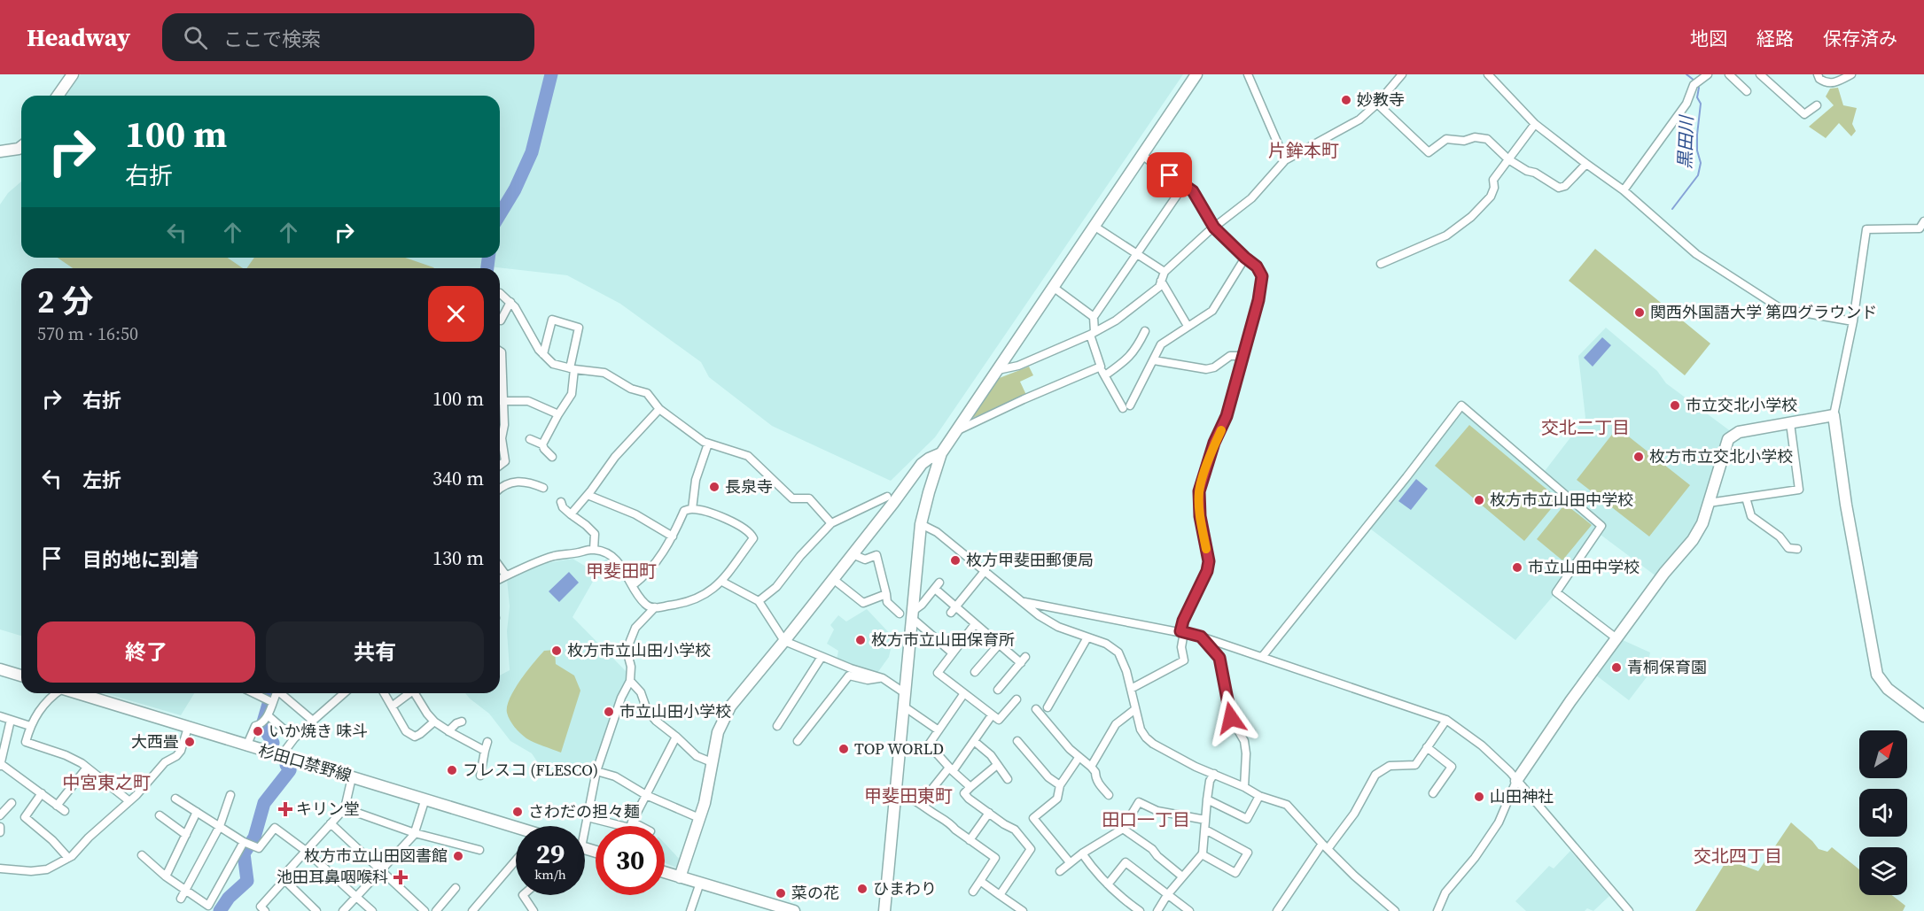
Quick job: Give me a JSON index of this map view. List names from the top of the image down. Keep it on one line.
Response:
{"streets":{"street":["杉田口禁野線"]},"districts":["片鉾本町","交北二丁目","甲斐田町","中宮東之町","甲斐田東町","田口一丁目","交北四丁目"],"water":["黒田川"],"places":{"other":["妙教寺","関西外国語大学 第四グラウンド","市立交北小学校","枚方市立交北小学校","長泉寺","枚方市立山田中学校","枚方甲斐田郵便局","市立山田中学校","枚方市立山田保育所","枚方市立山田小学校","青桐保育園","市立山田小学校","いか焼き 味斗","大西畳","TOP WORLD","フレスコ (FLESCO)","山田神社","さわだの担々麺","枚方市立山田図書館","ひまわり","菜の花"],"health":["キリン堂","池田耳鼻咽喉科"]},"north":"top right","page":{"header":"Headway","search":"ここで検索","nav":["地図","経路","保存済み"],"turn":["100 m","右折"],"heading":["2 分","570 m · 16:50"],"list":[{"name":"右折","value":"100 m"},{"name":"左折","value":"340 m"},{"name":"目的地に到着","value":"130 m"}],"buttons":["終了","共有"],"speed":"29 km/h","limit":"30"}}
